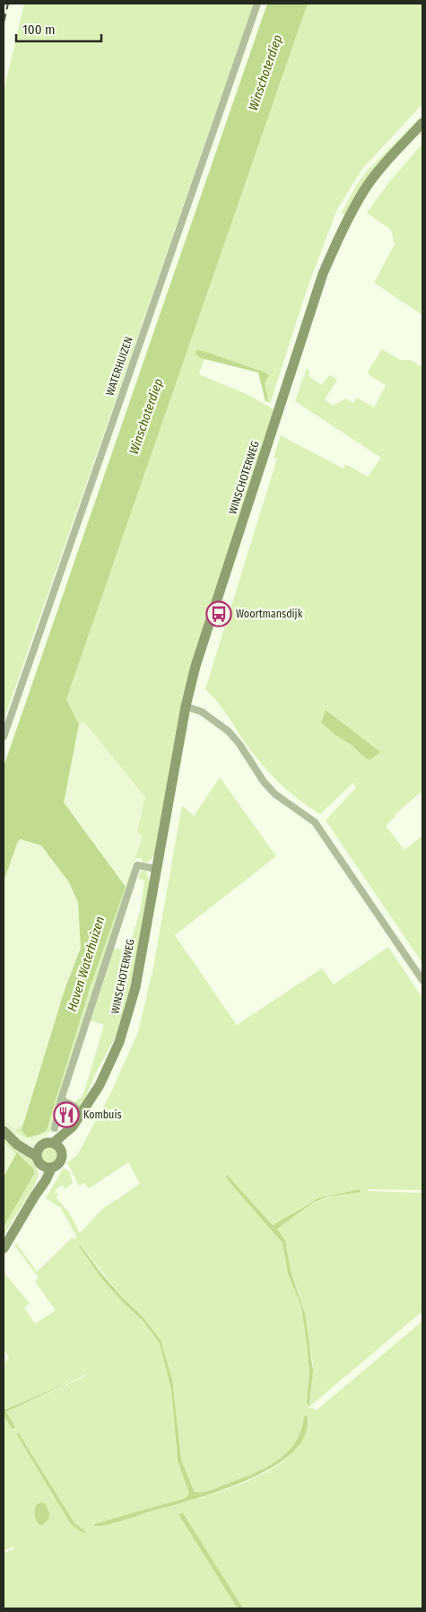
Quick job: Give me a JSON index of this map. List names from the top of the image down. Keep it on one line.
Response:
{"streets":{"main road":["WINSCHOTERWEG"],"street":["WATERHUIZEN"]},"water":["Winschoterdiep","Haven Waterhuizen"],"places":{"bus stop":["Woortmansdijk"],"restaurant":["Kombuis"]},"scale_bar":"100 m"}
